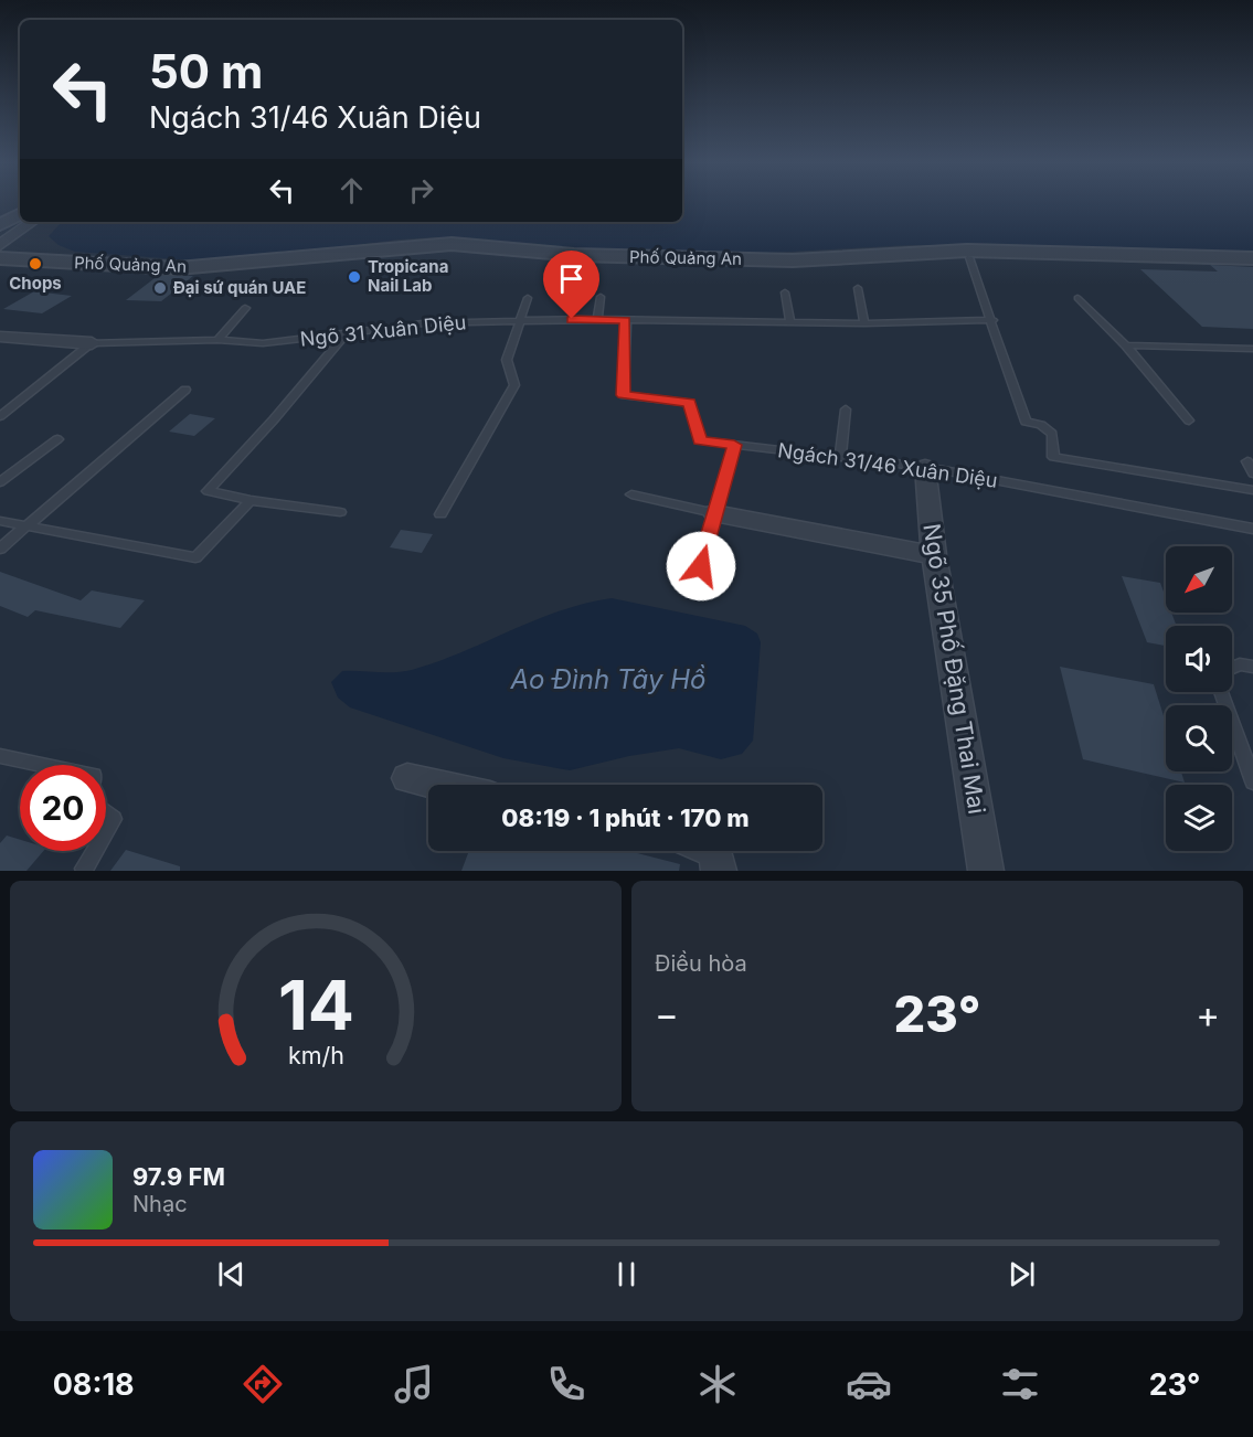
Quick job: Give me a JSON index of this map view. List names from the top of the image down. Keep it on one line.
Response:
{"streets":{"street":["Phố Quảng An","Ngõ 35 Phố Đặng Thai Mai"],"lane":["Ngõ 31 Xuân Diệu","Ngách 31/46 Xuân Diệu"]},"crossings":[["Ngõ 31 Xuân Diệu","Ngách 31/46 Xuân Diệu"],["Ngách 31/46 Xuân Diệu","Ngõ 35 Phố Đặng Thai Mai"]],"water":["Ao Đình Tây Hồ"],"places":["Chops","Tropicana Nail Lab","Đại sứ quán UAE"],"north":"bottom left","page":{"turn":["50 m","Ngách 31/46 Xuân Diệu"],"limit":"20","trip":"08:19 · 1 phút · 170 m","tile":"Điều hòa","heat":["−","23°","+"],"song":["97.9 FM","Nhạc"],"tabs":["08:18","23°"],"gauge":["14","km/h"]}}
